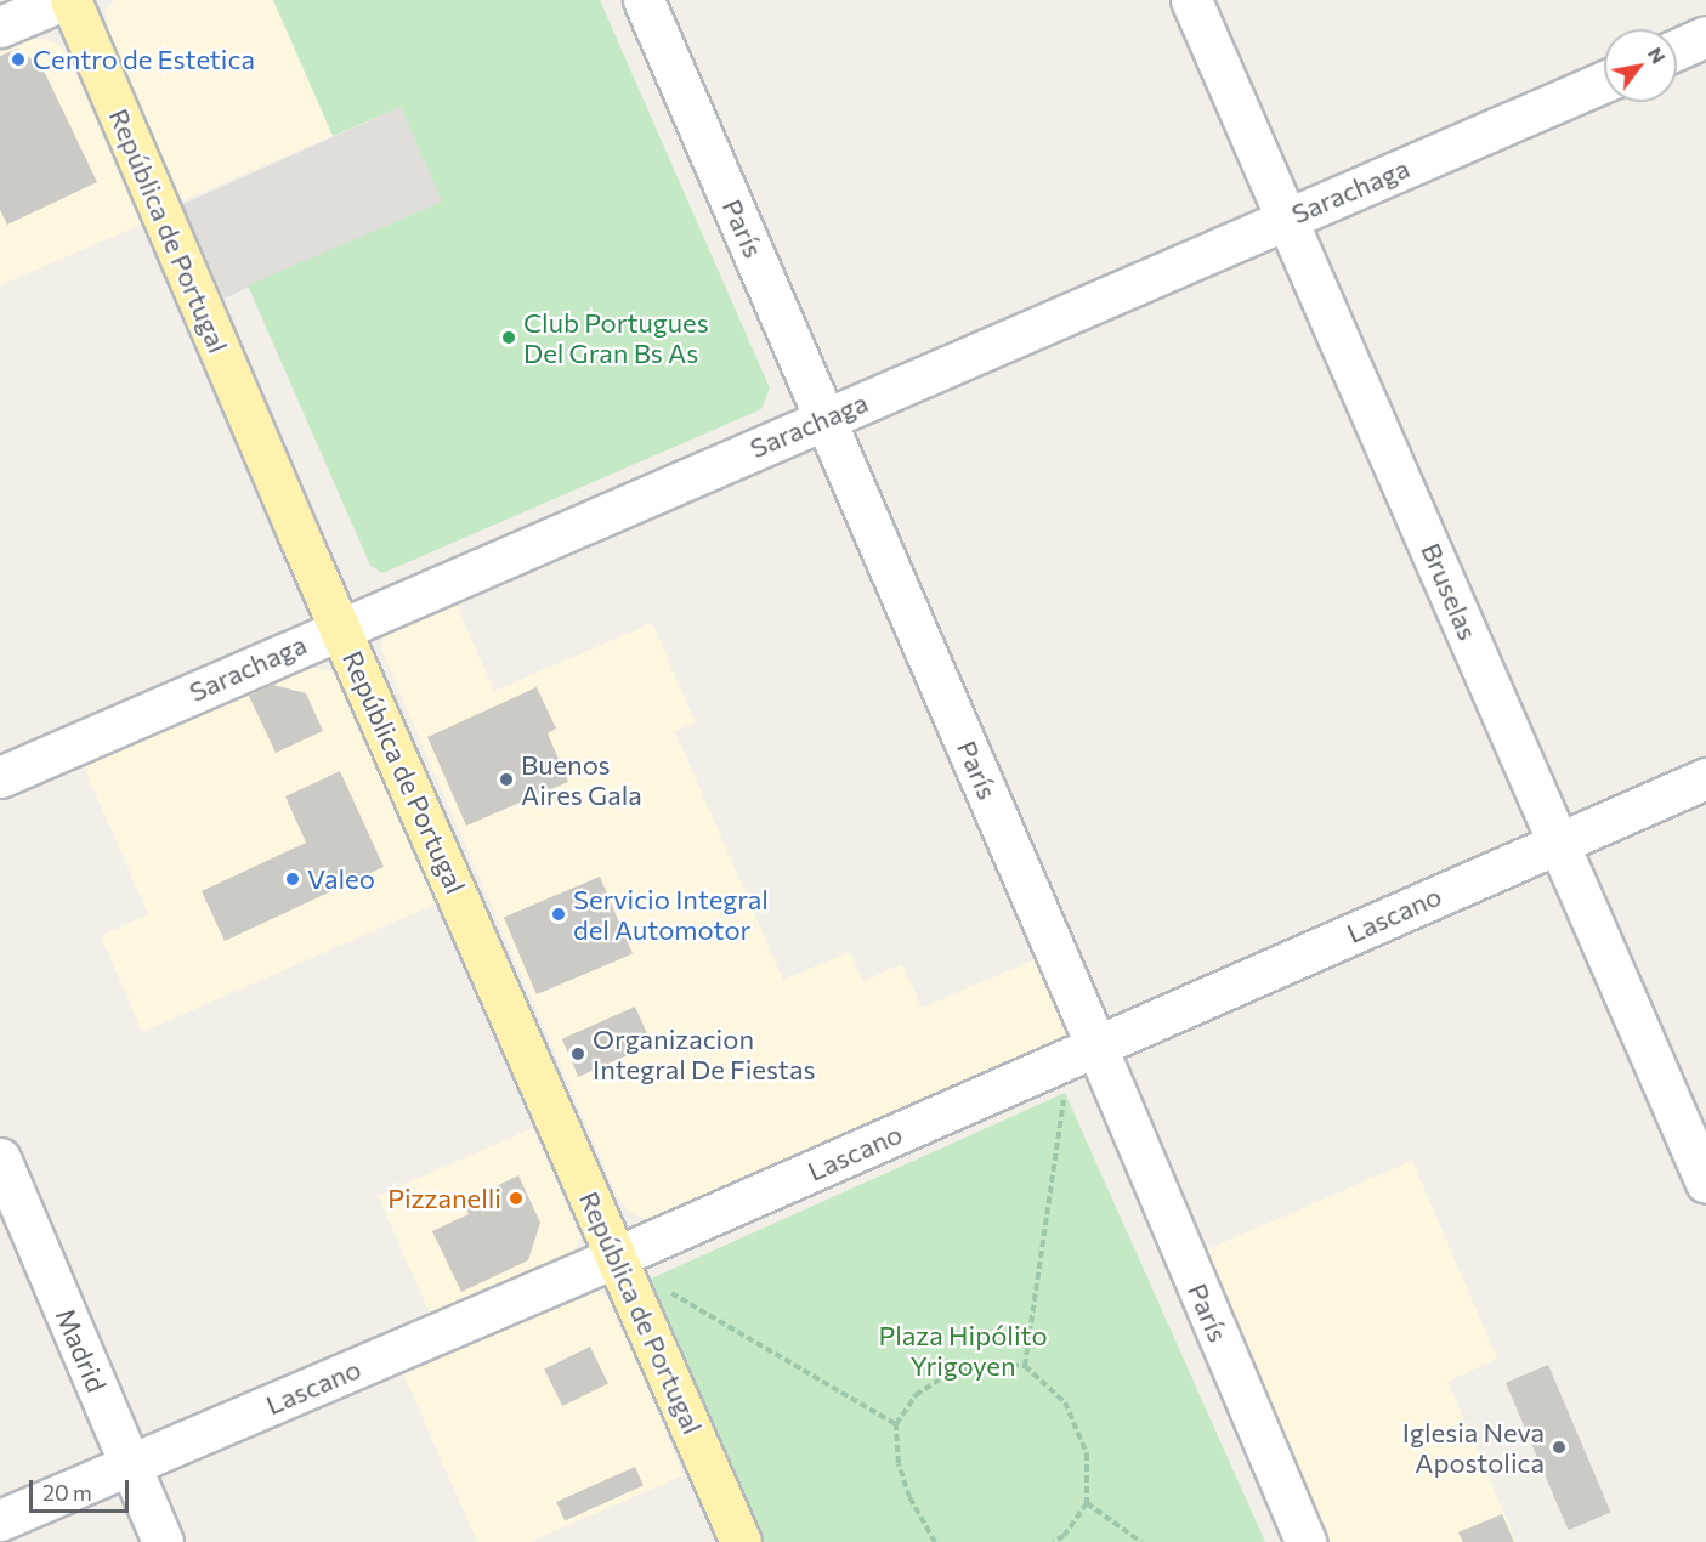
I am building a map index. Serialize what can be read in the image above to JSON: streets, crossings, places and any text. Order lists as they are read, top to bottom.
{
  "streets": {
    "main road": ["República de Portugal"],
    "street": [
      "Sarachaga",
      "París",
      "Bruselas",
      "Lascano",
      "Madrid"
    ]
  },
  "crossings": [
    ["Sarachaga", "París"],
    ["Sarachaga", "República de Portugal"],
    ["Sarachaga", "Bruselas"],
    ["París", "Lascano"],
    ["República de Portugal", "Lascano"],
    ["Bruselas", "Lascano"],
    ["Lascano", "Madrid"]
  ],
  "parks": ["Plaza Hipólito Yrigoyen"],
  "places": [
    "Centro de Estetica",
    "Club Portugues Del Gran Bs As",
    "Buenos Aires Gala",
    "Valeo",
    "Servicio Integral del Automotor",
    "Organizacion Integral De Fiestas",
    "Pizzanelli",
    "Iglesia Neva Apostolica"
  ],
  "scale_bar": "20 m",
  "north": "top right"
}
